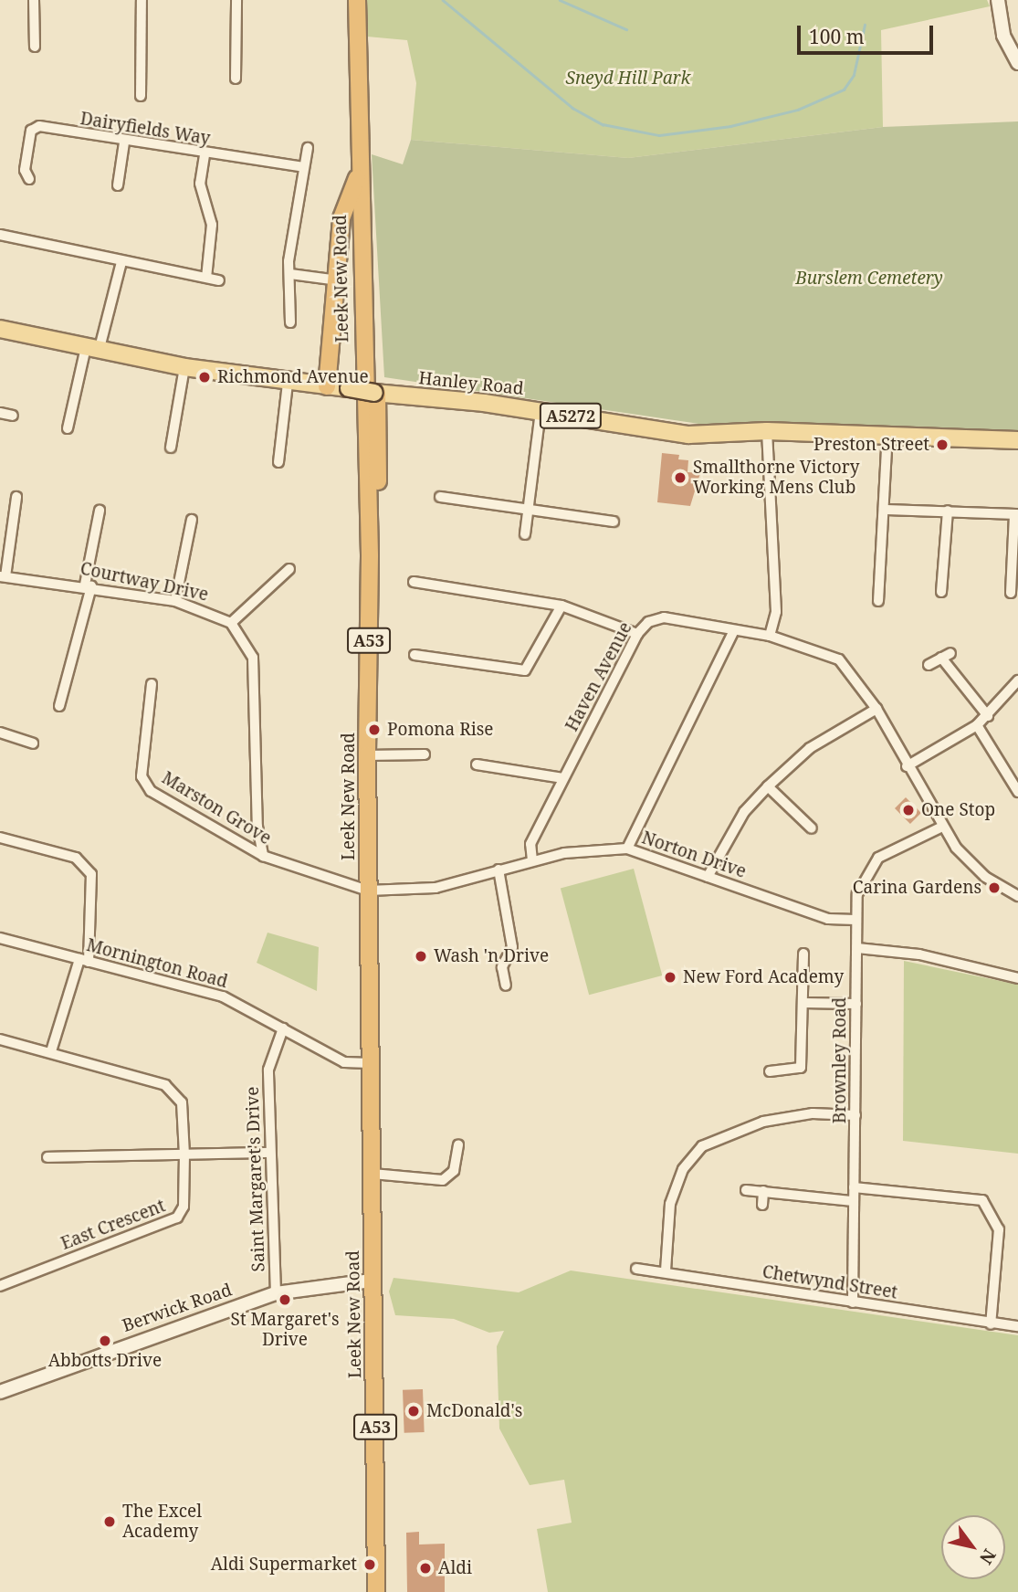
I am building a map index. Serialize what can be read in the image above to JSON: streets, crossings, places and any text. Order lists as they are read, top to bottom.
{
  "streets": {
    "highway": ["Leek New Road", "A53"],
    "main road": ["Hanley Road", "A5272"],
    "street": [
      "Dairyfields Way",
      "Courtway Drive",
      "Haven Avenue",
      "Marston Grove",
      "Norton Drive",
      "Mornington Road",
      "Brownley Road",
      "Saint Margaret's Drive",
      "East Crescent",
      "Chetwynd Street",
      "Berwick Road"
    ]
  },
  "crossings": [
    ["Leek New Road", "Marston Grove"],
    ["Leek New Road", "Norton Drive"],
    ["Leek New Road", "Mornington Road"],
    ["Leek New Road", "Berwick Road"],
    ["Haven Avenue", "Norton Drive"],
    ["Haven Avenue", "Brownley Road"],
    ["Marston Grove", "Norton Drive"],
    ["Norton Drive", "Brownley Road"],
    ["Mornington Road", "Saint Margaret's Drive"],
    ["Brownley Road", "Chetwynd Street"],
    ["Saint Margaret's Drive", "Berwick Road"]
  ],
  "parks": ["Sneyd Hill Park", "Burslem Cemetery"],
  "places": [
    "Richmond Avenue",
    "Preston Street",
    "Smallthorne Victory Working Mens Club",
    "Pomona Rise",
    "One Stop",
    "Carina Gardens",
    "Wash 'n Drive",
    "New Ford Academy",
    "St Margaret's Drive",
    "Abbotts Drive",
    "McDonald's",
    "The Excel Academy",
    "Aldi Supermarket",
    "Aldi"
  ],
  "scale_bar": "100 m",
  "north": "bottom right"
}
